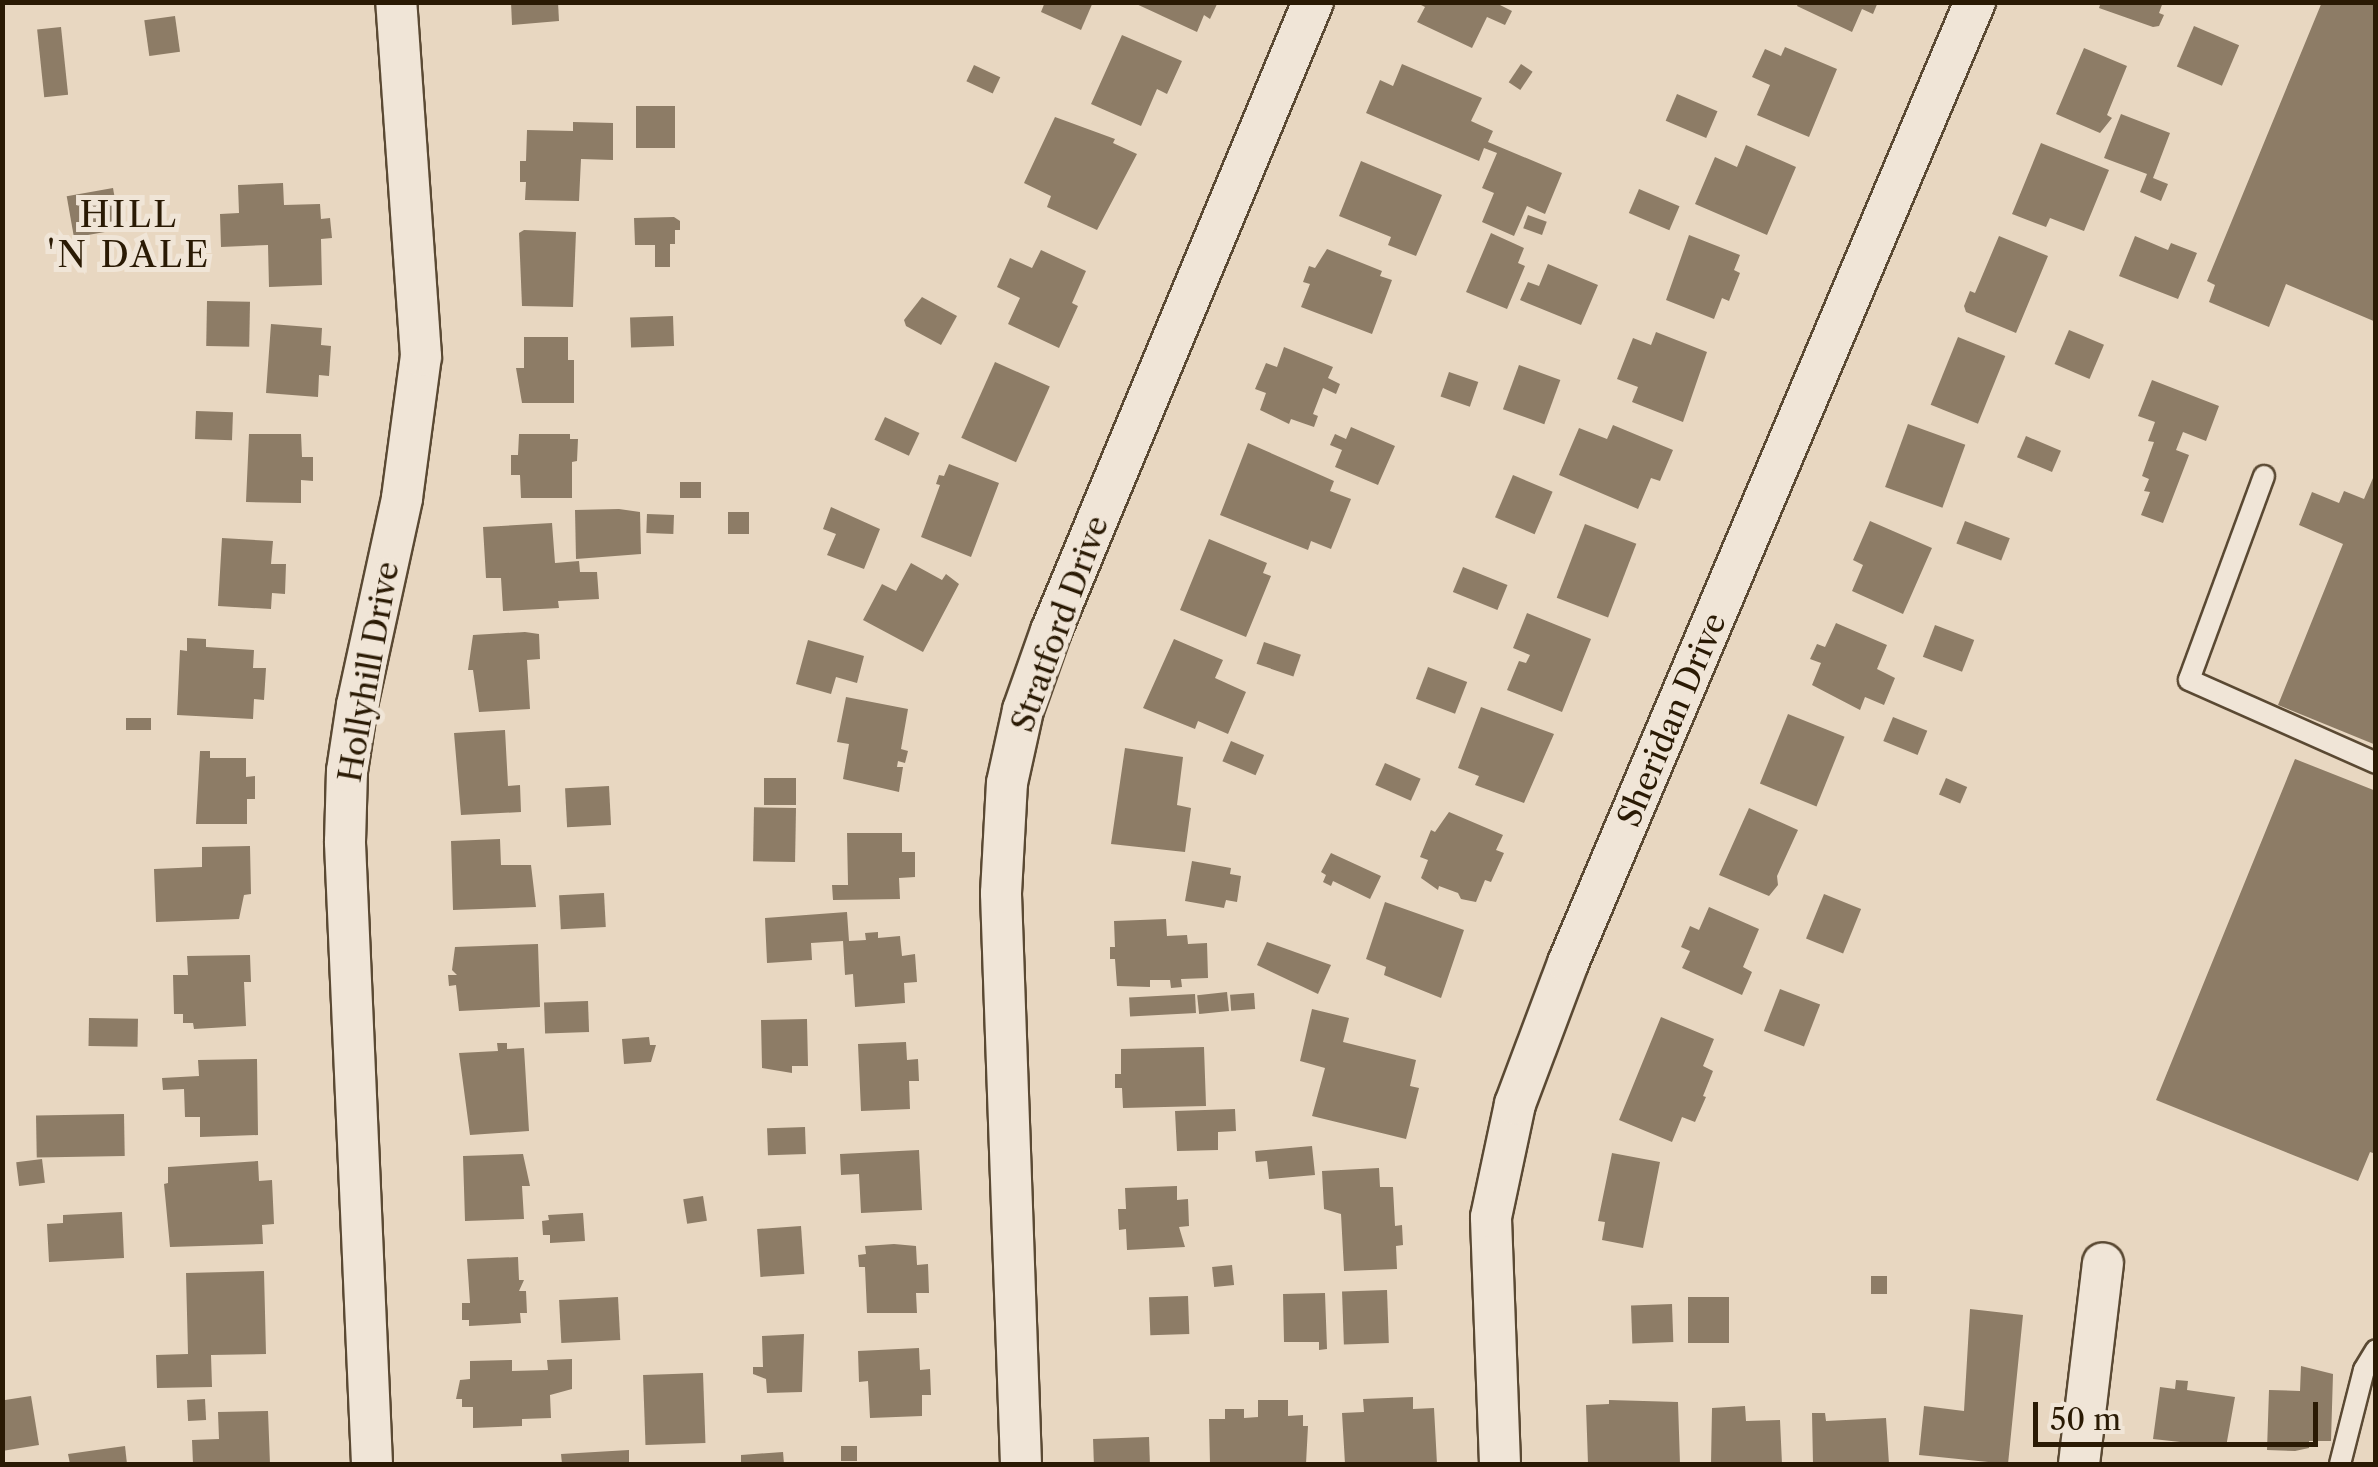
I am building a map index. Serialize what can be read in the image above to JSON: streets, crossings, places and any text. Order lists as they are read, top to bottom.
{
  "streets": {
    "street": ["Stratford Drive", "Hollyhill Drive", "Sheridan Drive"]
  },
  "districts": ["HILL 'N DALE"],
  "scale_bar": "50 m"
}
